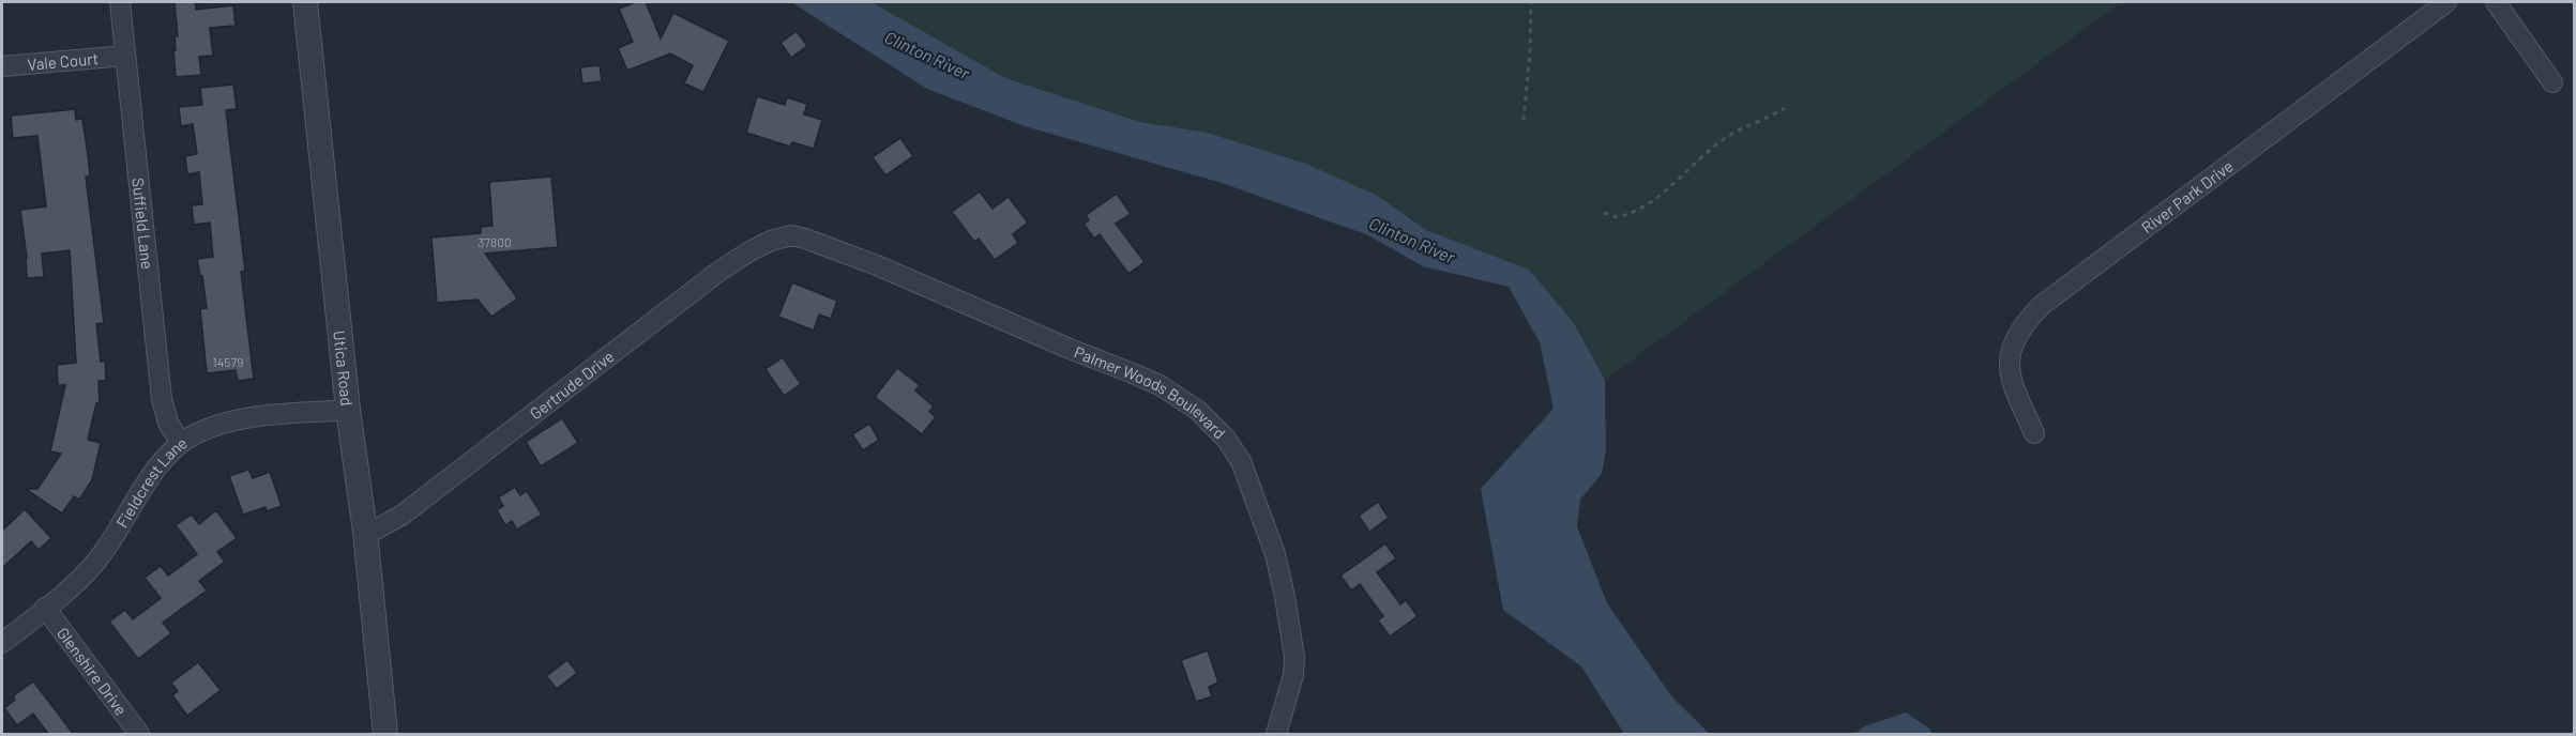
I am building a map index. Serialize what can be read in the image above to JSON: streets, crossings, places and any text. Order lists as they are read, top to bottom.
{
  "streets": {
    "street": [
      "Vale Court",
      "River Park Drive",
      "Suffield Lane",
      "Utica Road",
      "Gertrude Drive",
      "Palmer Woods Boulevard",
      "Fieldcrest Lane",
      "Glenshire Drive"
    ]
  },
  "crossings": [
    ["Vale Court", "Suffield Lane"],
    ["Suffield Lane", "Fieldcrest Lane"],
    ["Utica Road", "Gertrude Drive"],
    ["Utica Road", "Fieldcrest Lane"],
    ["Gertrude Drive", "Palmer Woods Boulevard"],
    ["Fieldcrest Lane", "Glenshire Drive"]
  ],
  "water": ["Clinton River"],
  "house_numbers": ["37800", "14579"]
}
